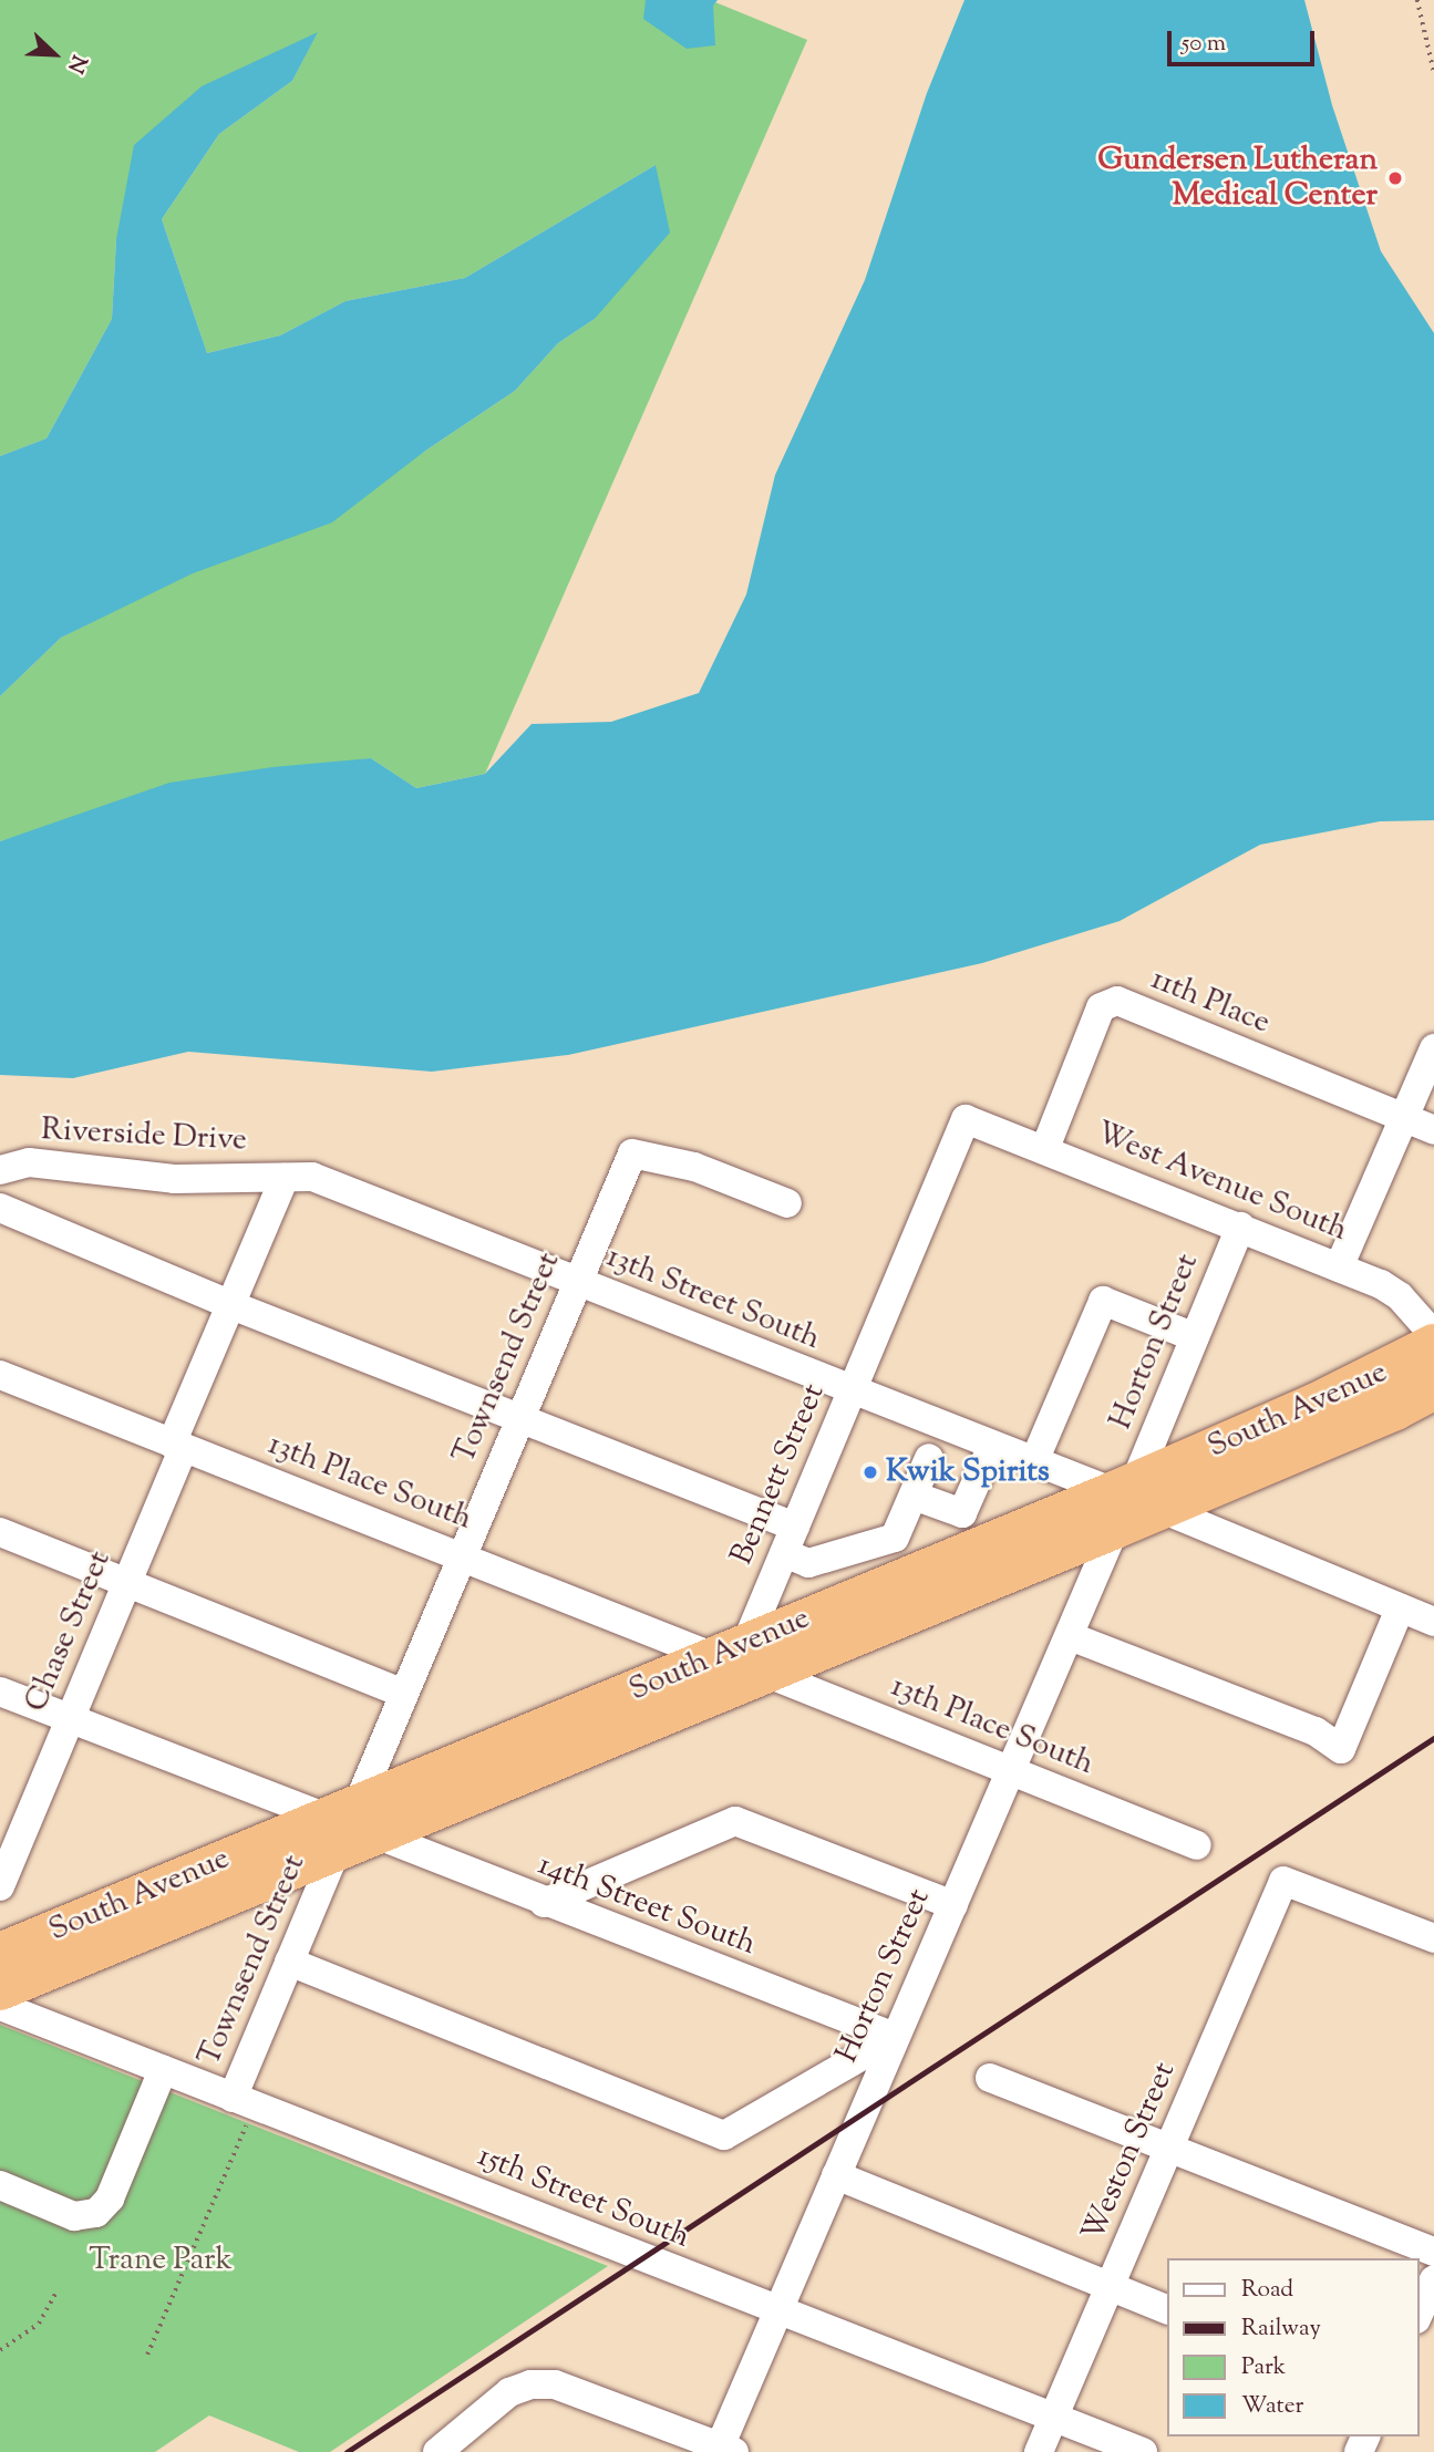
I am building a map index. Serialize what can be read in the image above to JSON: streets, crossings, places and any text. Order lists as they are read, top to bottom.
{
  "streets": {
    "highway": ["South Avenue"],
    "street": [
      "11th Place",
      "Riverside Drive",
      "West Avenue South",
      "13th Street South",
      "Horton Street",
      "Townsend Street",
      "Bennett Street",
      "13th Place South",
      "Chase Street",
      "14th Street South",
      "Weston Street",
      "15th Street South"
    ]
  },
  "crossings": [
    ["11th Place", "West Avenue South"],
    ["Riverside Drive", "13th Street South"],
    ["Riverside Drive", "Chase Street"],
    ["West Avenue South", "Horton Street"],
    ["West Avenue South", "Bennett Street"],
    ["13th Street South", "Horton Street"],
    ["13th Street South", "Townsend Street"],
    ["13th Street South", "South Avenue"],
    ["13th Street South", "Bennett Street"],
    ["13th Street South", "Chase Street"],
    ["Horton Street", "South Avenue"],
    ["Horton Street", "13th Place South"],
    ["Horton Street", "14th Street South"],
    ["Horton Street", "15th Street South"],
    ["Townsend Street", "South Avenue"],
    ["Townsend Street", "13th Place South"],
    ["Townsend Street", "14th Street South"],
    ["Townsend Street", "15th Street South"],
    ["South Avenue", "Bennett Street"],
    ["South Avenue", "13th Place South"],
    ["South Avenue", "14th Street South"],
    ["Bennett Street", "13th Place South"],
    ["13th Place South", "Chase Street"],
    ["Chase Street", "14th Street South"],
    ["Weston Street", "15th Street South"]
  ],
  "parks": ["Trane Park"],
  "places": ["Gundersen Lutheran Medical Center", "Kwik Spirits"],
  "legend": [
    "Road",
    "Railway",
    "Park",
    "Water"
  ],
  "scale_bar": "50 m",
  "north": "bottom right"
}
